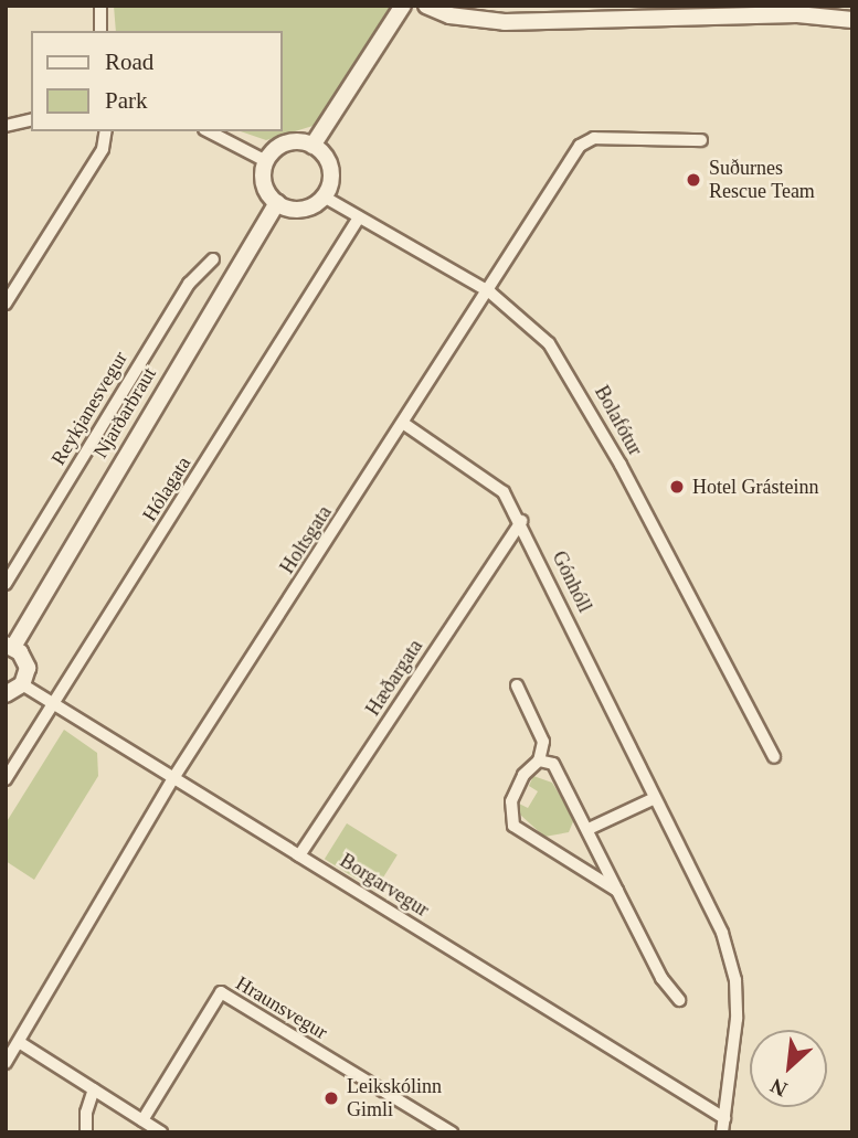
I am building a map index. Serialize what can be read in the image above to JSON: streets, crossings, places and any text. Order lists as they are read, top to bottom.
{
  "streets": {
    "main road": ["Njarðarbraut"],
    "street": [
      "Reykjanesvegur",
      "Bolafótur",
      "Hólagata",
      "Holtsgata",
      "Gónhóll",
      "Hæðargata",
      "Borgarvegur",
      "Hraunsvegur"
    ]
  },
  "crossings": [
    ["Njarðarbraut", "Bolafótur"],
    ["Bolafótur", "Hólagata"],
    ["Bolafótur", "Holtsgata"],
    ["Hólagata", "Borgarvegur"],
    ["Holtsgata", "Gónhóll"],
    ["Holtsgata", "Borgarvegur"],
    ["Gónhóll", "Hæðargata"],
    ["Gónhóll", "Borgarvegur"],
    ["Hæðargata", "Borgarvegur"]
  ],
  "places": ["Suðurnes Rescue Team", "Hotel Grásteinn", "Leikskólinn Gimli"],
  "legend": ["Road", "Park"],
  "north": "bottom left"
}
